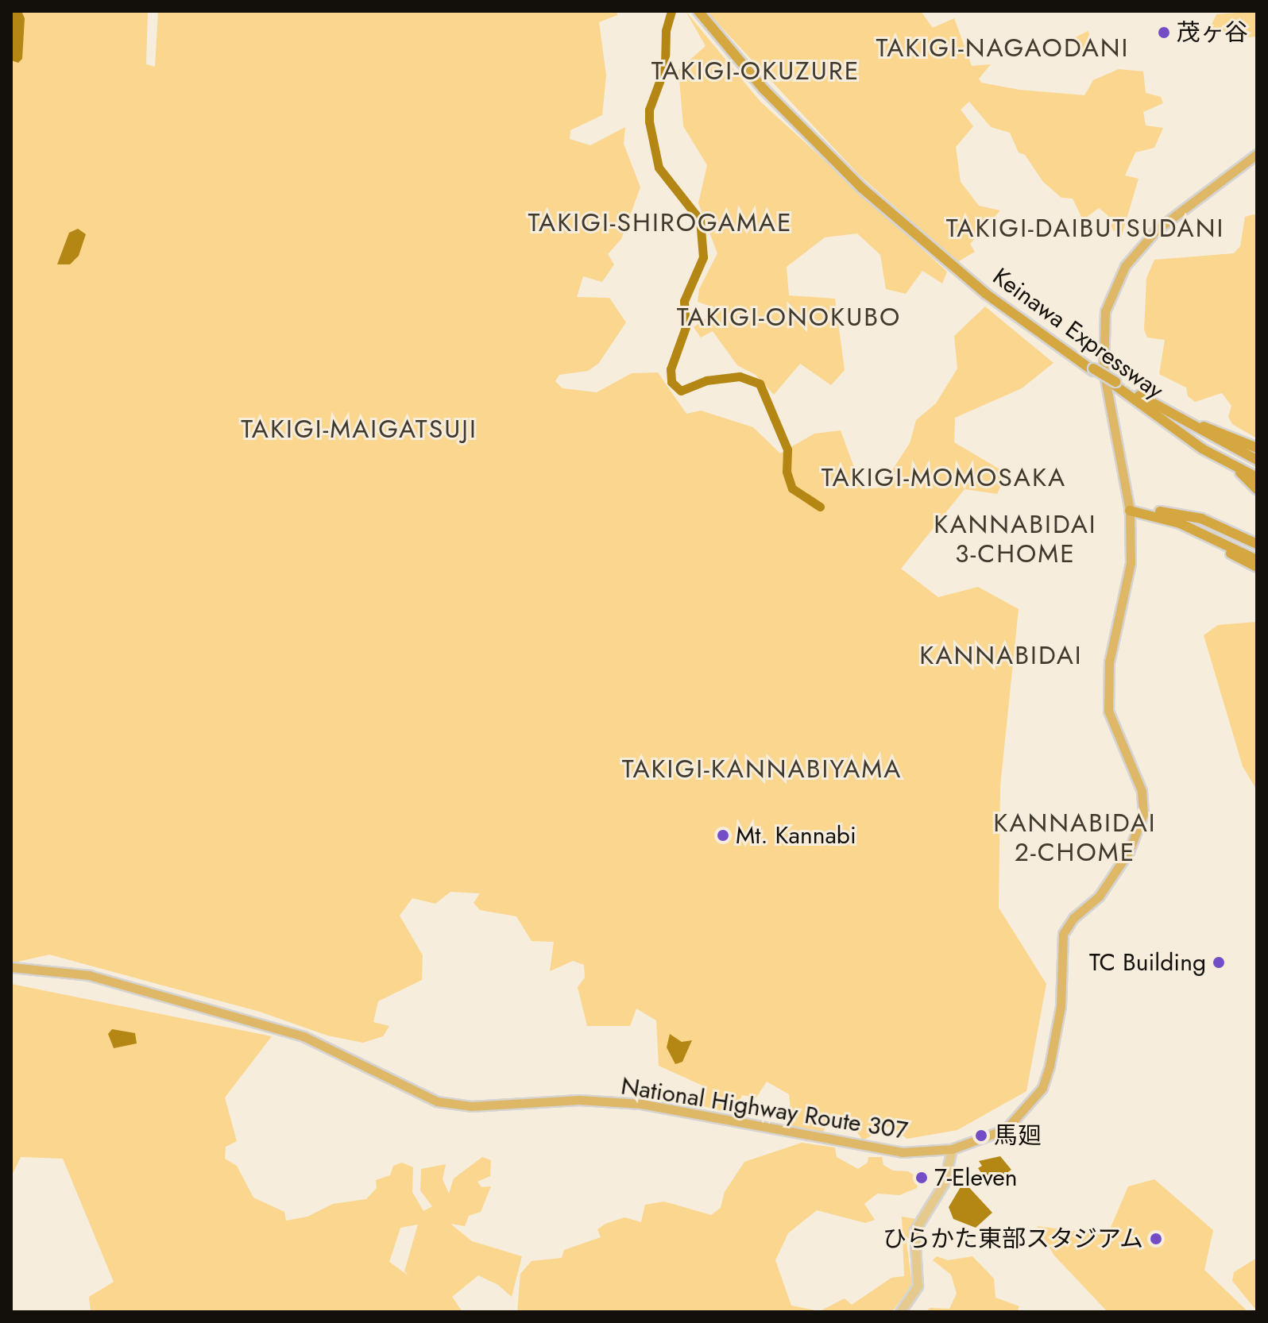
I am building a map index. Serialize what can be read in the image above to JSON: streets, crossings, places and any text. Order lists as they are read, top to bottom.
{
  "streets": {
    "highway": ["Keinawa Expressway", "National Highway Route 307"]
  },
  "districts": [
    "TAKIGI-NAGAODANI",
    "TAKIGI-OKUZURE",
    "TAKIGI-SHIROGAMAE",
    "TAKIGI-DAIBUTSUDANI",
    "TAKIGI-ONOKUBO",
    "TAKIGI-MAIGATSUJI",
    "TAKIGI-MOMOSAKA",
    "KANNABIDAI 3-CHOME",
    "KANNABIDAI",
    "TAKIGI-KANNABIYAMA",
    "KANNABIDAI 2-CHOME"
  ],
  "places": [
    "茂ヶ谷",
    "Mt. Kannabi",
    "TC Building",
    "馬廻",
    "7-Eleven",
    "ひらかた東部スタジアム"
  ]
}
